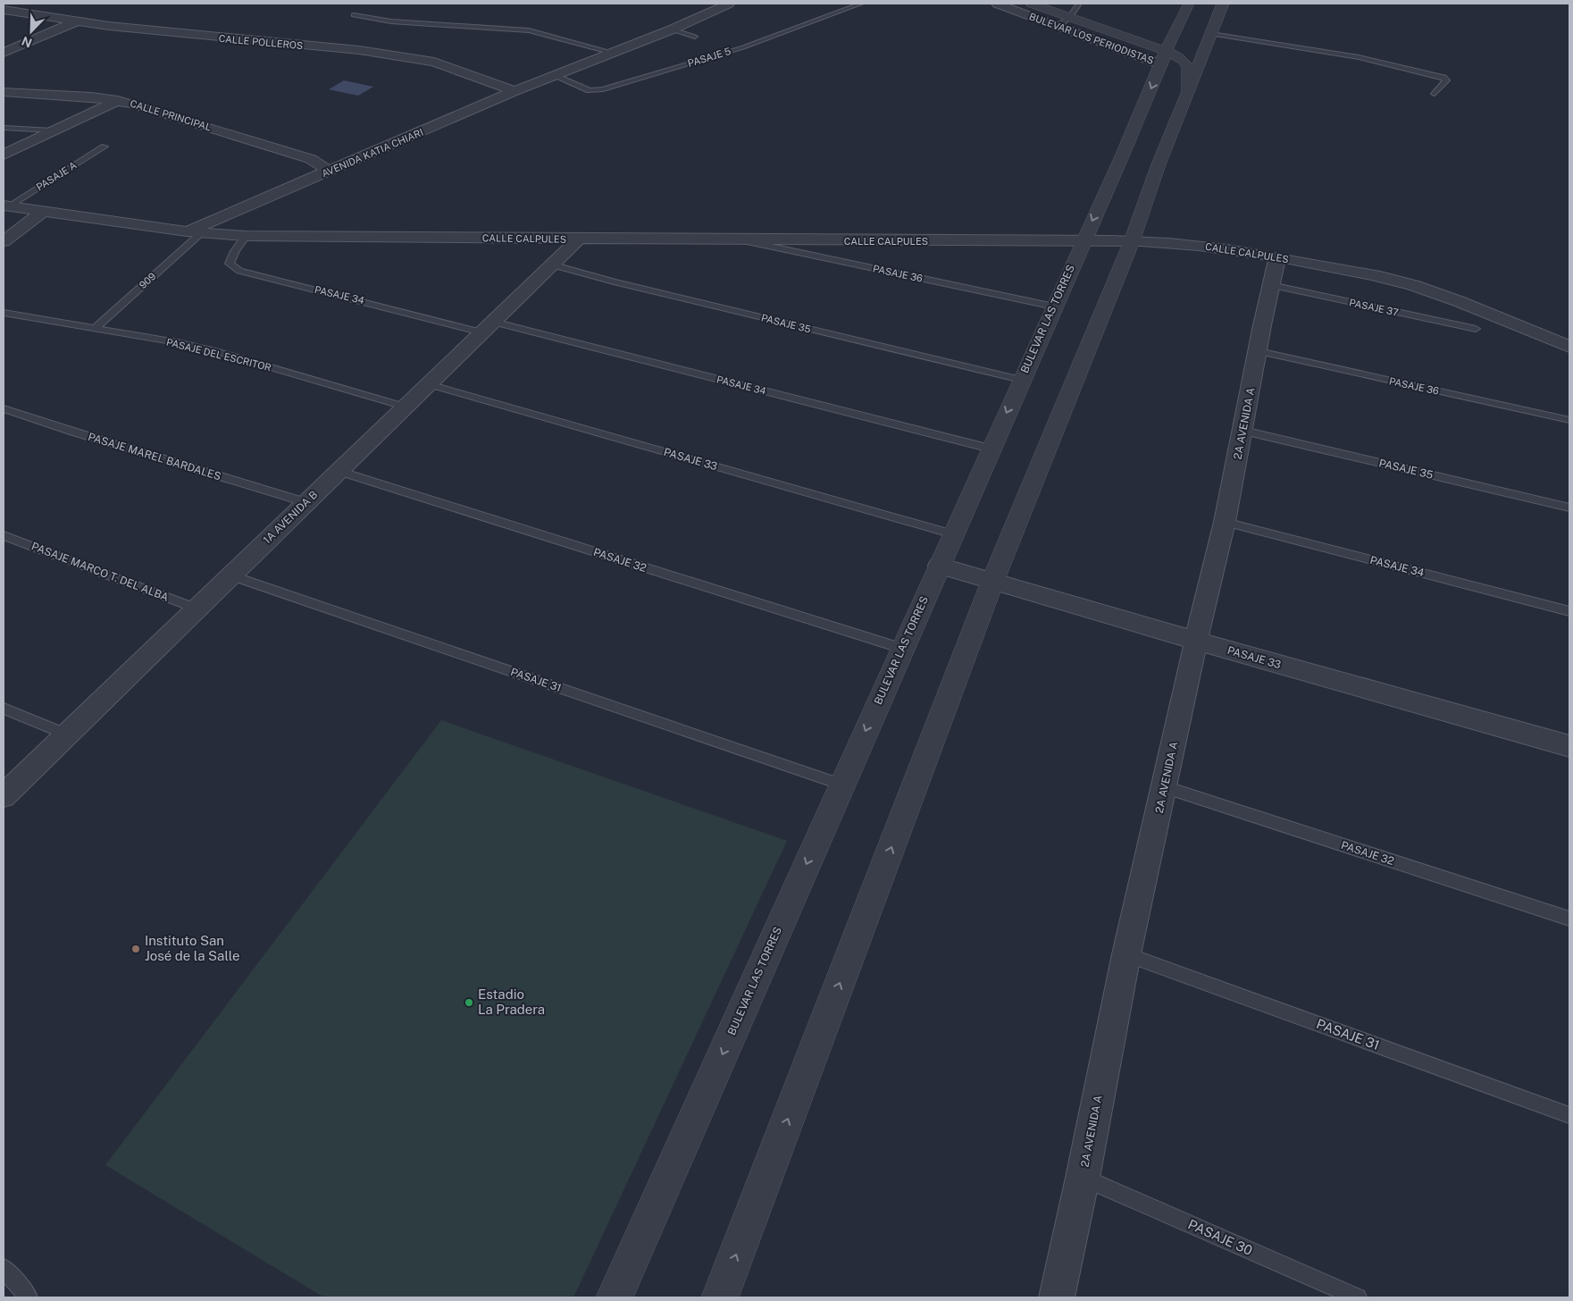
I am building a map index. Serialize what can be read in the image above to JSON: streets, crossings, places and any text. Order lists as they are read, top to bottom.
{
  "streets": {
    "street": [
      "BULEVAR LOS PERIODISTAS",
      "CALLE POLLEROS",
      "CALLE PRINCIPAL",
      "AVENIDA KATIA CHIARI",
      "CALLE CALPULES",
      "BULEVAR LAS TORRES",
      "2A AVENIDA A",
      "PASAJE 33",
      "1A AVENIDA B"
    ],
    "lane": [
      "PASAJE 5",
      "PASAJE A",
      "PASAJE 36",
      "909",
      "PASAJE 34",
      "PASAJE 37",
      "PASAJE 35",
      "PASAJE DEL ESCRITOR",
      "PASAJE MAREL BARDALES",
      "PASAJE 32",
      "PASAJE MARCO T. DEL ALBA",
      "PASAJE 31",
      "PASAJE 30"
    ]
  },
  "crossings": [
    ["BULEVAR LOS PERIODISTAS", "BULEVAR LAS TORRES"],
    ["CALLE POLLEROS", "AVENIDA KATIA CHIARI"],
    ["PASAJE 5", "AVENIDA KATIA CHIARI"],
    ["CALLE PRINCIPAL", "AVENIDA KATIA CHIARI"],
    ["AVENIDA KATIA CHIARI", "CALLE CALPULES"],
    ["AVENIDA KATIA CHIARI", "909"],
    ["CALLE CALPULES", "PASAJE 36"],
    ["CALLE CALPULES", "909"],
    ["CALLE CALPULES", "PASAJE 34"],
    ["CALLE CALPULES", "BULEVAR LAS TORRES"],
    ["CALLE CALPULES", "2A AVENIDA A"],
    ["CALLE CALPULES", "1A AVENIDA B"],
    ["PASAJE 36", "BULEVAR LAS TORRES"],
    ["PASAJE 36", "2A AVENIDA A"],
    ["909", "PASAJE DEL ESCRITOR"],
    ["PASAJE 34", "BULEVAR LAS TORRES"],
    ["PASAJE 34", "2A AVENIDA A"],
    ["PASAJE 34", "1A AVENIDA B"],
    ["PASAJE 37", "2A AVENIDA A"],
    ["BULEVAR LAS TORRES", "PASAJE 35"],
    ["BULEVAR LAS TORRES", "PASAJE 33"],
    ["BULEVAR LAS TORRES", "PASAJE 32"],
    ["BULEVAR LAS TORRES", "PASAJE 31"],
    ["PASAJE 35", "2A AVENIDA A"],
    ["PASAJE 35", "1A AVENIDA B"],
    ["PASAJE DEL ESCRITOR", "1A AVENIDA B"],
    ["2A AVENIDA A", "PASAJE 33"],
    ["2A AVENIDA A", "PASAJE 32"],
    ["2A AVENIDA A", "PASAJE 31"],
    ["2A AVENIDA A", "PASAJE 30"],
    ["PASAJE MAREL BARDALES", "1A AVENIDA B"],
    ["PASAJE 33", "1A AVENIDA B"],
    ["1A AVENIDA B", "PASAJE 32"],
    ["1A AVENIDA B", "PASAJE MARCO T. DEL ALBA"],
    ["1A AVENIDA B", "PASAJE 31"]
  ],
  "places": ["Instituto San José de la Salle", "Estadio La Pradera"],
  "north": "bottom left"
}
